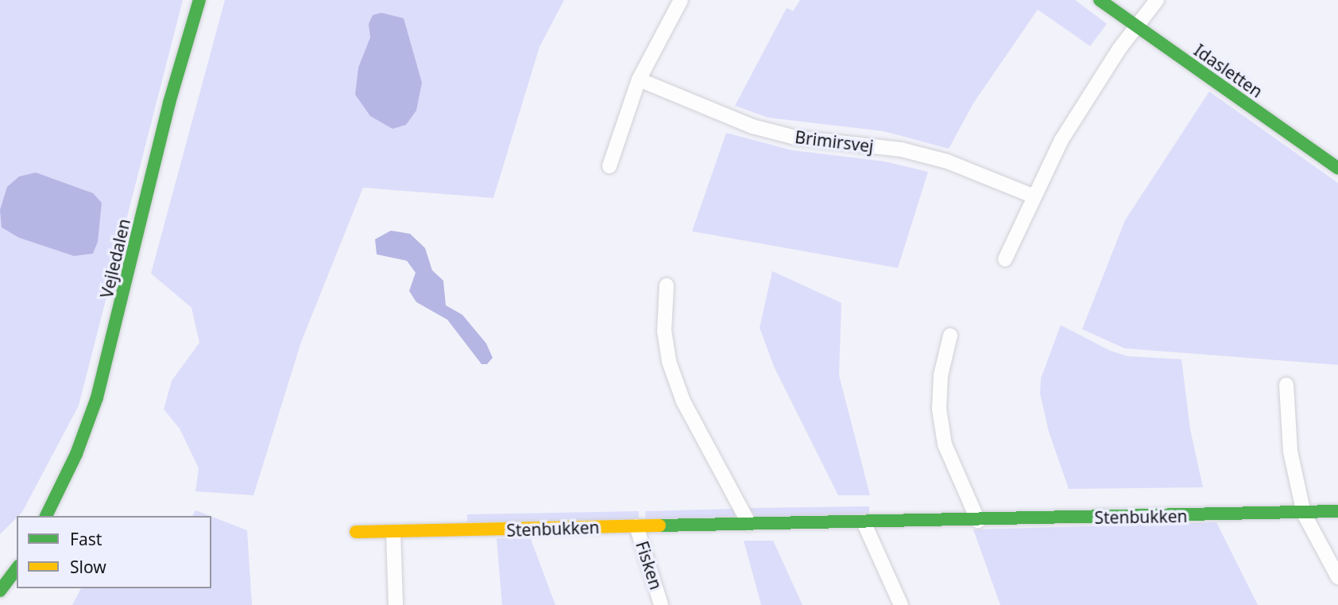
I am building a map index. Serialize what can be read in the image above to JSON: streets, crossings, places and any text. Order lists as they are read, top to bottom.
{
  "streets": {
    "street": [
      "Idasletten",
      "Brimirsvej",
      "Vejledalen",
      "Stenbukken",
      "Fisken"
    ]
  },
  "crossings": [
    ["Stenbukken", "Fisken"]
  ],
  "legend": ["Fast", "Slow"]
}
